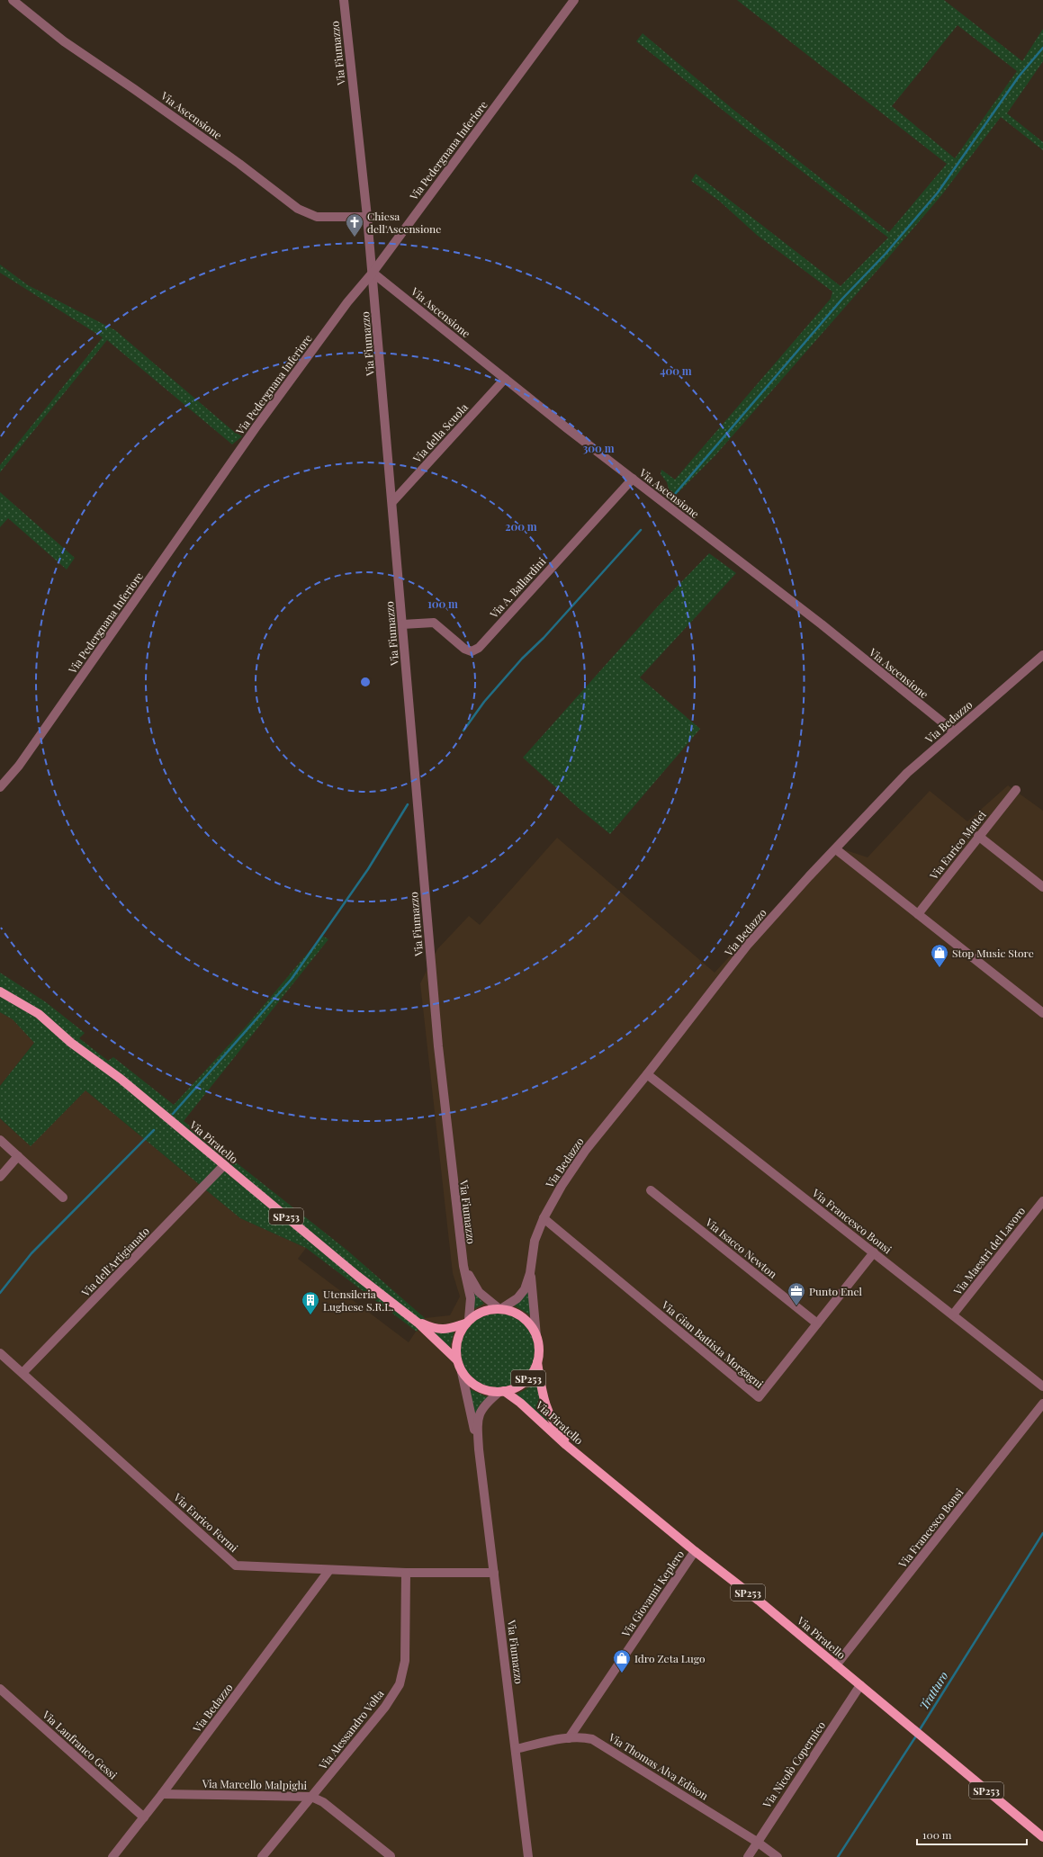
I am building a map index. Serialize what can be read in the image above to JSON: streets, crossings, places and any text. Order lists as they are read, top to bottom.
{
  "streets": {
    "main road": ["Via Piratello", "SP253"],
    "street": [
      "Via Fiumazzo",
      "Via Ascensione",
      "Via Pedergnana Inferiore",
      "Via della Scuola",
      "Via A. Ballardini",
      "Via Bedazzo",
      "Via Enrico Mattei",
      "Via Francesco Bonsi",
      "Via Isacco Newton",
      "Via Maestri del Lavoro",
      "Via dell'Artigianato",
      "Via Gian Battista Morgagni",
      "Via Enrico Fermi",
      "Via Giovanni Keplero",
      "Via Alessandro Volta",
      "Via Lanfranco Gessi",
      "Via Nicolò Copernico",
      "Via Thomas Alva Edison",
      "Via Marcello Malpighi"
    ]
  },
  "crossings": [
    ["Via Fiumazzo", "Via Ascensione"],
    ["Via Fiumazzo", "Via Pedergnana Inferiore"],
    ["Via Fiumazzo", "Via della Scuola"],
    ["Via Fiumazzo", "Via A. Ballardini"],
    ["Via Fiumazzo", "Via Bedazzo"],
    ["Via Fiumazzo", "Via Piratello"],
    ["Via Fiumazzo", "SP253"],
    ["Via Fiumazzo", "Via Enrico Fermi"],
    ["Via Fiumazzo", "Via Thomas Alva Edison"],
    ["Via Ascensione", "Via Pedergnana Inferiore"],
    ["Via Ascensione", "Via della Scuola"],
    ["Via Ascensione", "Via A. Ballardini"],
    ["Via Ascensione", "Via Bedazzo"],
    ["Via Bedazzo", "Via Piratello"],
    ["Via Bedazzo", "SP253"],
    ["Via Bedazzo", "Via Francesco Bonsi"],
    ["Via Bedazzo", "Via Gian Battista Morgagni"],
    ["Via Bedazzo", "Via Enrico Fermi"],
    ["Via Bedazzo", "Via Lanfranco Gessi"],
    ["Via Bedazzo", "Via Marcello Malpighi"],
    ["Via Piratello", "SP253"],
    ["Via Piratello", "Via Francesco Bonsi"],
    ["Via Piratello", "Via dell'Artigianato"],
    ["Via Piratello", "Via Giovanni Keplero"],
    ["Via Piratello", "Via Nicolò Copernico"],
    ["Via Francesco Bonsi", "Via Maestri del Lavoro"],
    ["Via Francesco Bonsi", "Via Gian Battista Morgagni"],
    ["Via Isacco Newton", "Via Gian Battista Morgagni"],
    ["Via dell'Artigianato", "Via Enrico Fermi"],
    ["Via Enrico Fermi", "Via Alessandro Volta"],
    ["Via Giovanni Keplero", "Via Thomas Alva Edison"],
    ["Via Alessandro Volta", "Via Marcello Malpighi"],
    ["Via Nicolò Copernico", "Via Thomas Alva Edison"]
  ],
  "water": ["Tratturo"],
  "places": {
    "church": ["Chiesa dell'Ascensione"],
    "shop": ["Stop Music Store", "Idro Zeta Lugo"],
    "office": ["Punto Enel"],
    "building": ["Utensileria Lughese S.R.L."]
  },
  "scale_bar": "100 m",
  "rings": [
    "400 m",
    "300 m",
    "200 m",
    "100 m"
  ]
}
